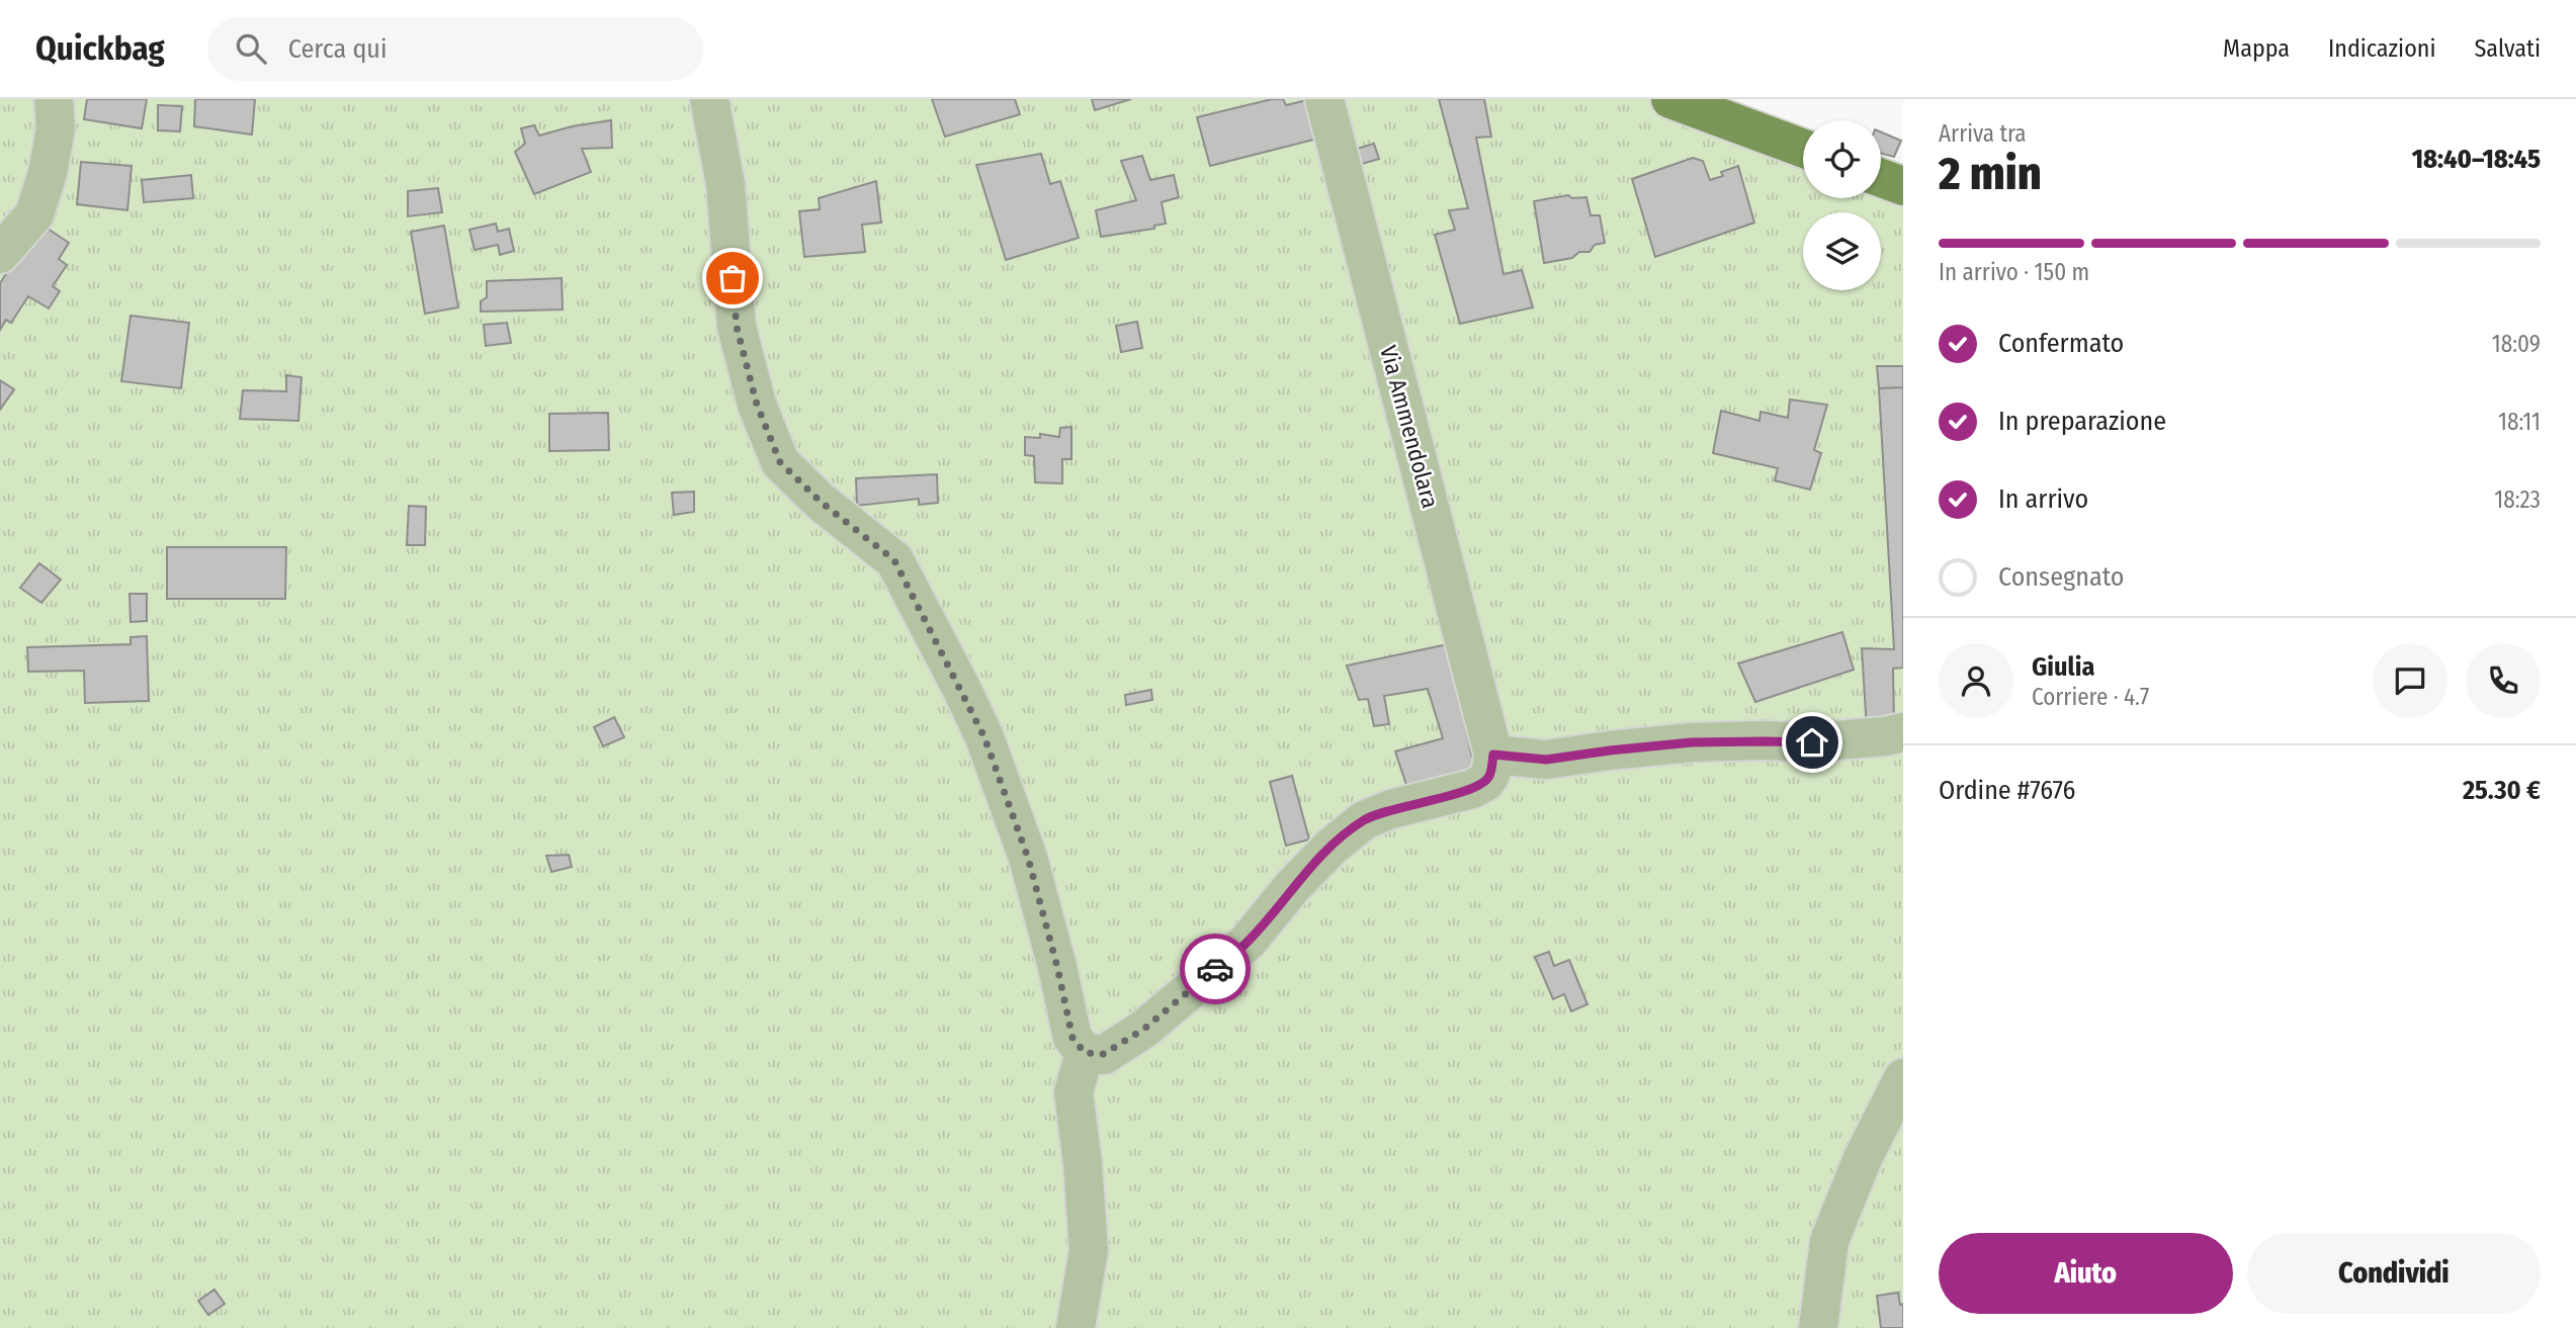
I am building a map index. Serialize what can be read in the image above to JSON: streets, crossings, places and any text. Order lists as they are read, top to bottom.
{
  "streets": {
    "street": ["Via Ammendolara"]
  },
  "page": {
    "header": "Quickbag",
    "search": "Cerca qui",
    "nav": ["Mappa", "Indicazioni", "Salvati"],
    "heading": ["2 min", "Arriva tra", "18:40–18:45"],
    "panel": [
      "Giulia",
      "Corriere · 4.7",
      "Ordine #7676",
      "25.30 €"
    ],
    "bar": "In arrivo · 150 m",
    "list": [
      ["Confermato", "18:09"],
      ["In preparazione", "18:11"],
      ["In arrivo", "18:23"],
      "Consegnato"
    ],
    "buttons": ["Aiuto", "Condividi"]
  }
}
